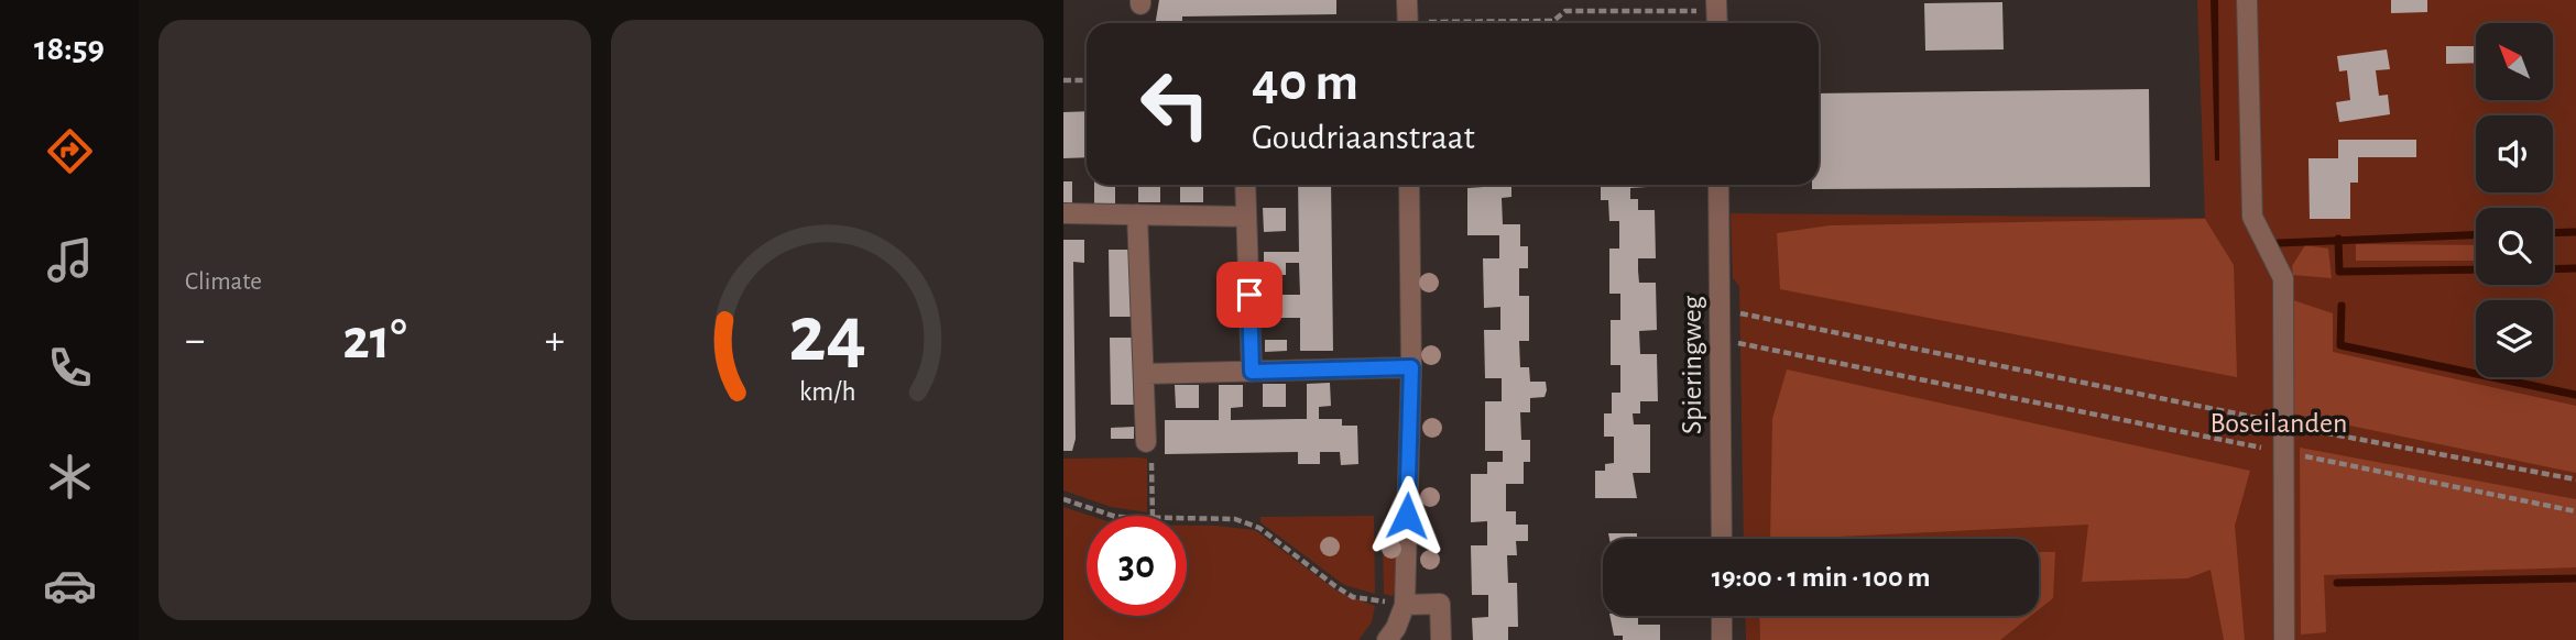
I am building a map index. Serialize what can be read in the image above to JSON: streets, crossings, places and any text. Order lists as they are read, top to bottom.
{
  "streets": {
    "street": ["Spieringweg"]
  },
  "parks": ["Boseilanden"],
  "north": "top left",
  "page": {
    "tabs": "18:59",
    "tile": "Climate",
    "turn": ["40 m", "Goudriaanstraat"],
    "heat": ["−", "21°", "+"],
    "limit": "30",
    "trip": "19:00 · 1 min · 100 m",
    "gauge": ["24", "km/h"]
  }
}
